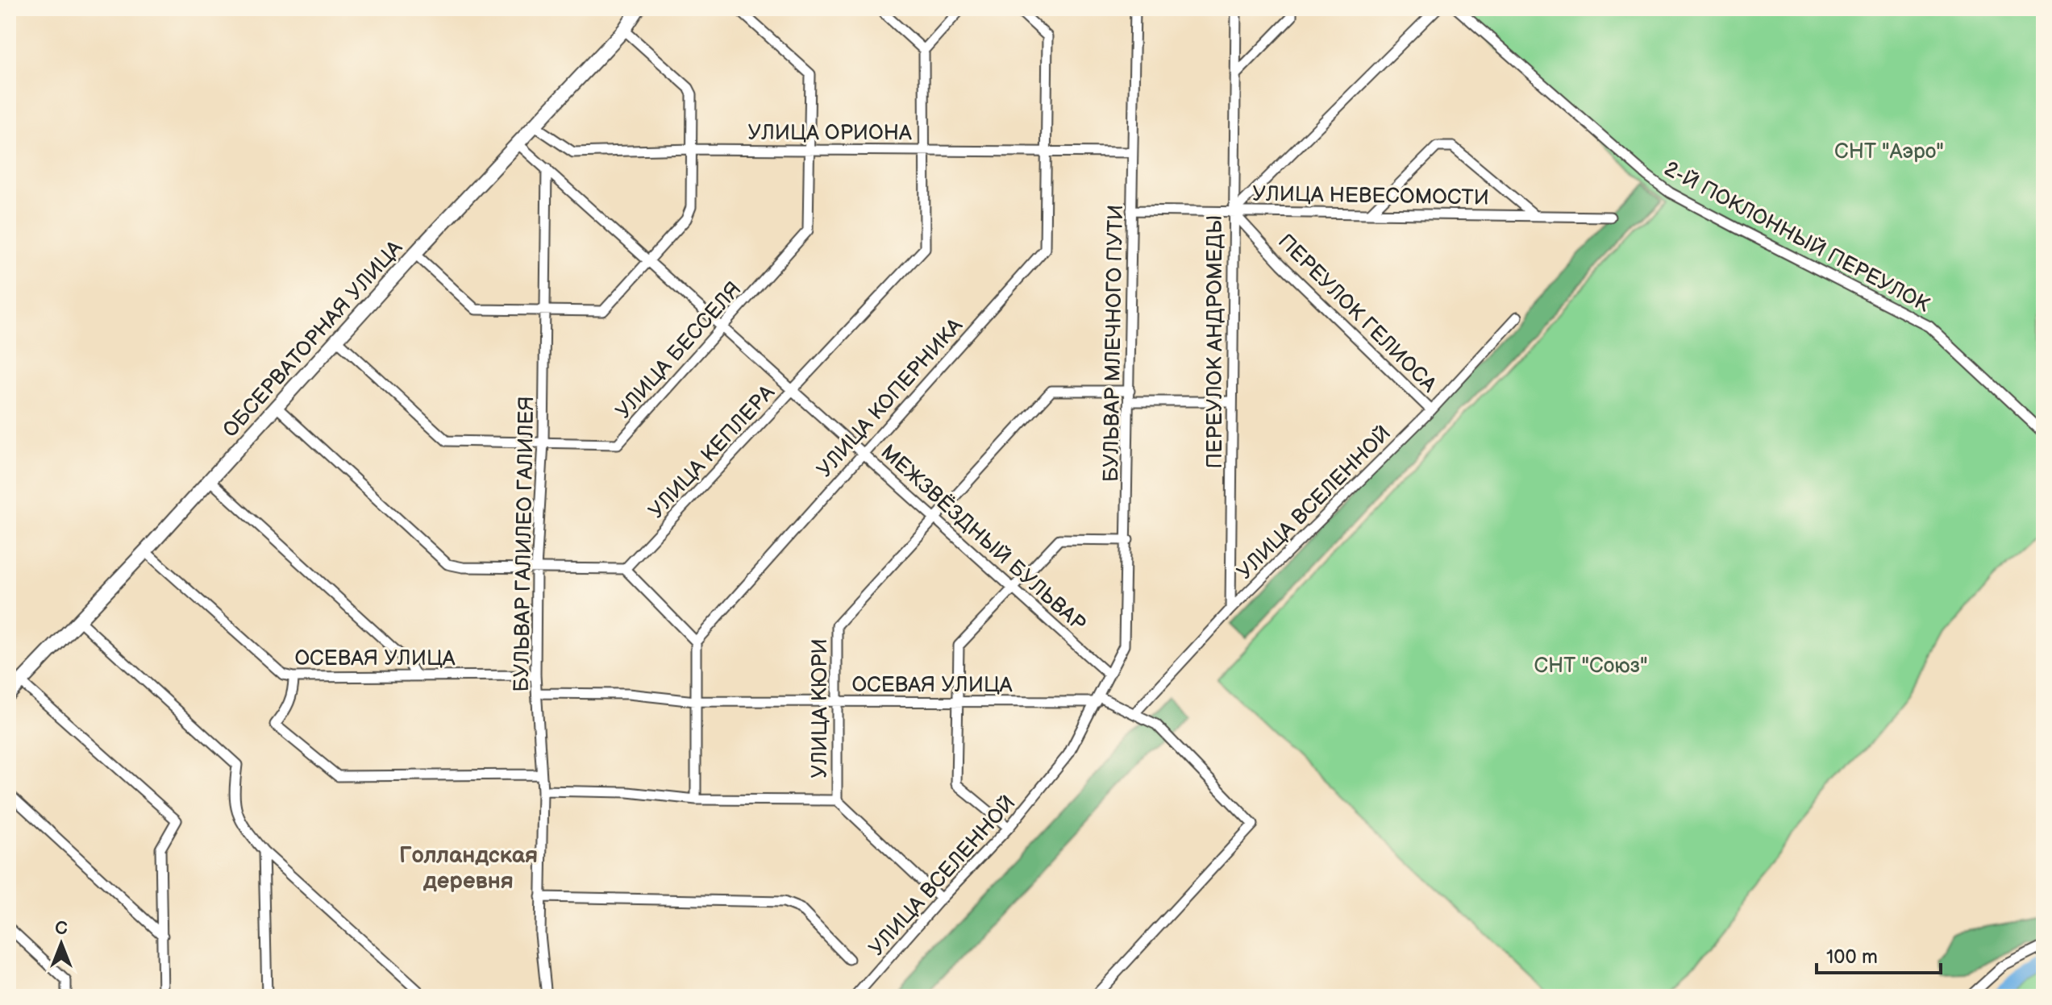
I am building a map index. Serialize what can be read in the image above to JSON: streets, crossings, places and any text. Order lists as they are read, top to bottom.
{
  "streets": {
    "main road": ["ОБСЕРВАТОРНАЯ УЛИЦА"],
    "street": [
      "УЛИЦА ОРИОНА",
      "УЛИЦА НЕВЕСОМОСТИ",
      "2-Й ПОКЛОННЫЙ ПЕРЕУЛОК",
      "ПЕРЕУЛОК ГЕЛИОСА",
      "ПЕРЕУЛОК АНДРОМЕДЫ",
      "БУЛЬВАР МЛЕЧНОГО ПУТИ",
      "УЛИЦА БЕССЕЛЯ",
      "УЛИЦА КОПЕРНИКА",
      "УЛИЦА КЕПЛЕРА",
      "УЛИЦА ВСЕЛЕННОЙ",
      "МЕЖЗВЁЗДНЫЙ БУЛЬВАР",
      "БУЛЬВАР ГАЛИЛЕО ГАЛИЛЕЯ",
      "ОСЕВАЯ УЛИЦА",
      "УЛИЦА КЮРИ"
    ]
  },
  "crossings": [
    ["УЛИЦА ОРИОНА", "ОБСЕРВАТОРНАЯ УЛИЦА"],
    ["УЛИЦА ОРИОНА", "БУЛЬВАР МЛЕЧНОГО ПУТИ"],
    ["УЛИЦА ОРИОНА", "УЛИЦА БЕССЕЛЯ"],
    ["УЛИЦА ОРИОНА", "УЛИЦА КОПЕРНИКА"],
    ["УЛИЦА ОРИОНА", "УЛИЦА КЕПЛЕРА"],
    ["УЛИЦА НЕВЕСОМОСТИ", "ПЕРЕУЛОК ГЕЛИОСА"],
    ["УЛИЦА НЕВЕСОМОСТИ", "ПЕРЕУЛОК АНДРОМЕДЫ"],
    ["УЛИЦА НЕВЕСОМОСТИ", "БУЛЬВАР МЛЕЧНОГО ПУТИ"],
    ["ПЕРЕУЛОК ГЕЛИОСА", "ПЕРЕУЛОК АНДРОМЕДЫ"],
    ["ПЕРЕУЛОК ГЕЛИОСА", "УЛИЦА ВСЕЛЕННОЙ"],
    ["ОБСЕРВАТОРНАЯ УЛИЦА", "УЛИЦА БЕССЕЛЯ"],
    ["ОБСЕРВАТОРНАЯ УЛИЦА", "МЕЖЗВЁЗДНЫЙ БУЛЬВАР"],
    ["ОБСЕРВАТОРНАЯ УЛИЦА", "ОСЕВАЯ УЛИЦА"],
    ["ПЕРЕУЛОК АНДРОМЕДЫ", "УЛИЦА ВСЕЛЕННОЙ"],
    ["ПЕРЕУЛОК АНДРОМЕДЫ", "УЛИЦА КЮРИ"],
    ["БУЛЬВАР МЛЕЧНОГО ПУТИ", "УЛИЦА ВСЕЛЕННОЙ"],
    ["БУЛЬВАР МЛЕЧНОГО ПУТИ", "МЕЖЗВЁЗДНЫЙ БУЛЬВАР"],
    ["БУЛЬВАР МЛЕЧНОГО ПУТИ", "УЛИЦА КЮРИ"],
    ["УЛИЦА БЕССЕЛЯ", "МЕЖЗВЁЗДНЫЙ БУЛЬВАР"],
    ["УЛИЦА БЕССЕЛЯ", "БУЛЬВАР ГАЛИЛЕО ГАЛИЛЕЯ"],
    ["УЛИЦА КОПЕРНИКА", "МЕЖЗВЁЗДНЫЙ БУЛЬВАР"],
    ["УЛИЦА КЕПЛЕРА", "МЕЖЗВЁЗДНЫЙ БУЛЬВАР"],
    ["УЛИЦА ВСЕЛЕННОЙ", "МЕЖЗВЁЗДНЫЙ БУЛЬВАР"],
    ["УЛИЦА ВСЕЛЕННОЙ", "ОСЕВАЯ УЛИЦА"],
    ["МЕЖЗВЁЗДНЫЙ БУЛЬВАР", "БУЛЬВАР ГАЛИЛЕО ГАЛИЛЕЯ"],
    ["МЕЖЗВЁЗДНЫЙ БУЛЬВАР", "УЛИЦА КЮРИ"],
    ["БУЛЬВАР ГАЛИЛЕО ГАЛИЛЕЯ", "ОСЕВАЯ УЛИЦА"],
    ["ОСЕВАЯ УЛИЦА", "УЛИЦА КЮРИ"]
  ],
  "districts": ["Голландская деревня"],
  "parks": ["СНТ \"Аэро\"", "СНТ \"Союз\""],
  "scale_bar": "100 m",
  "north": "top"
}
